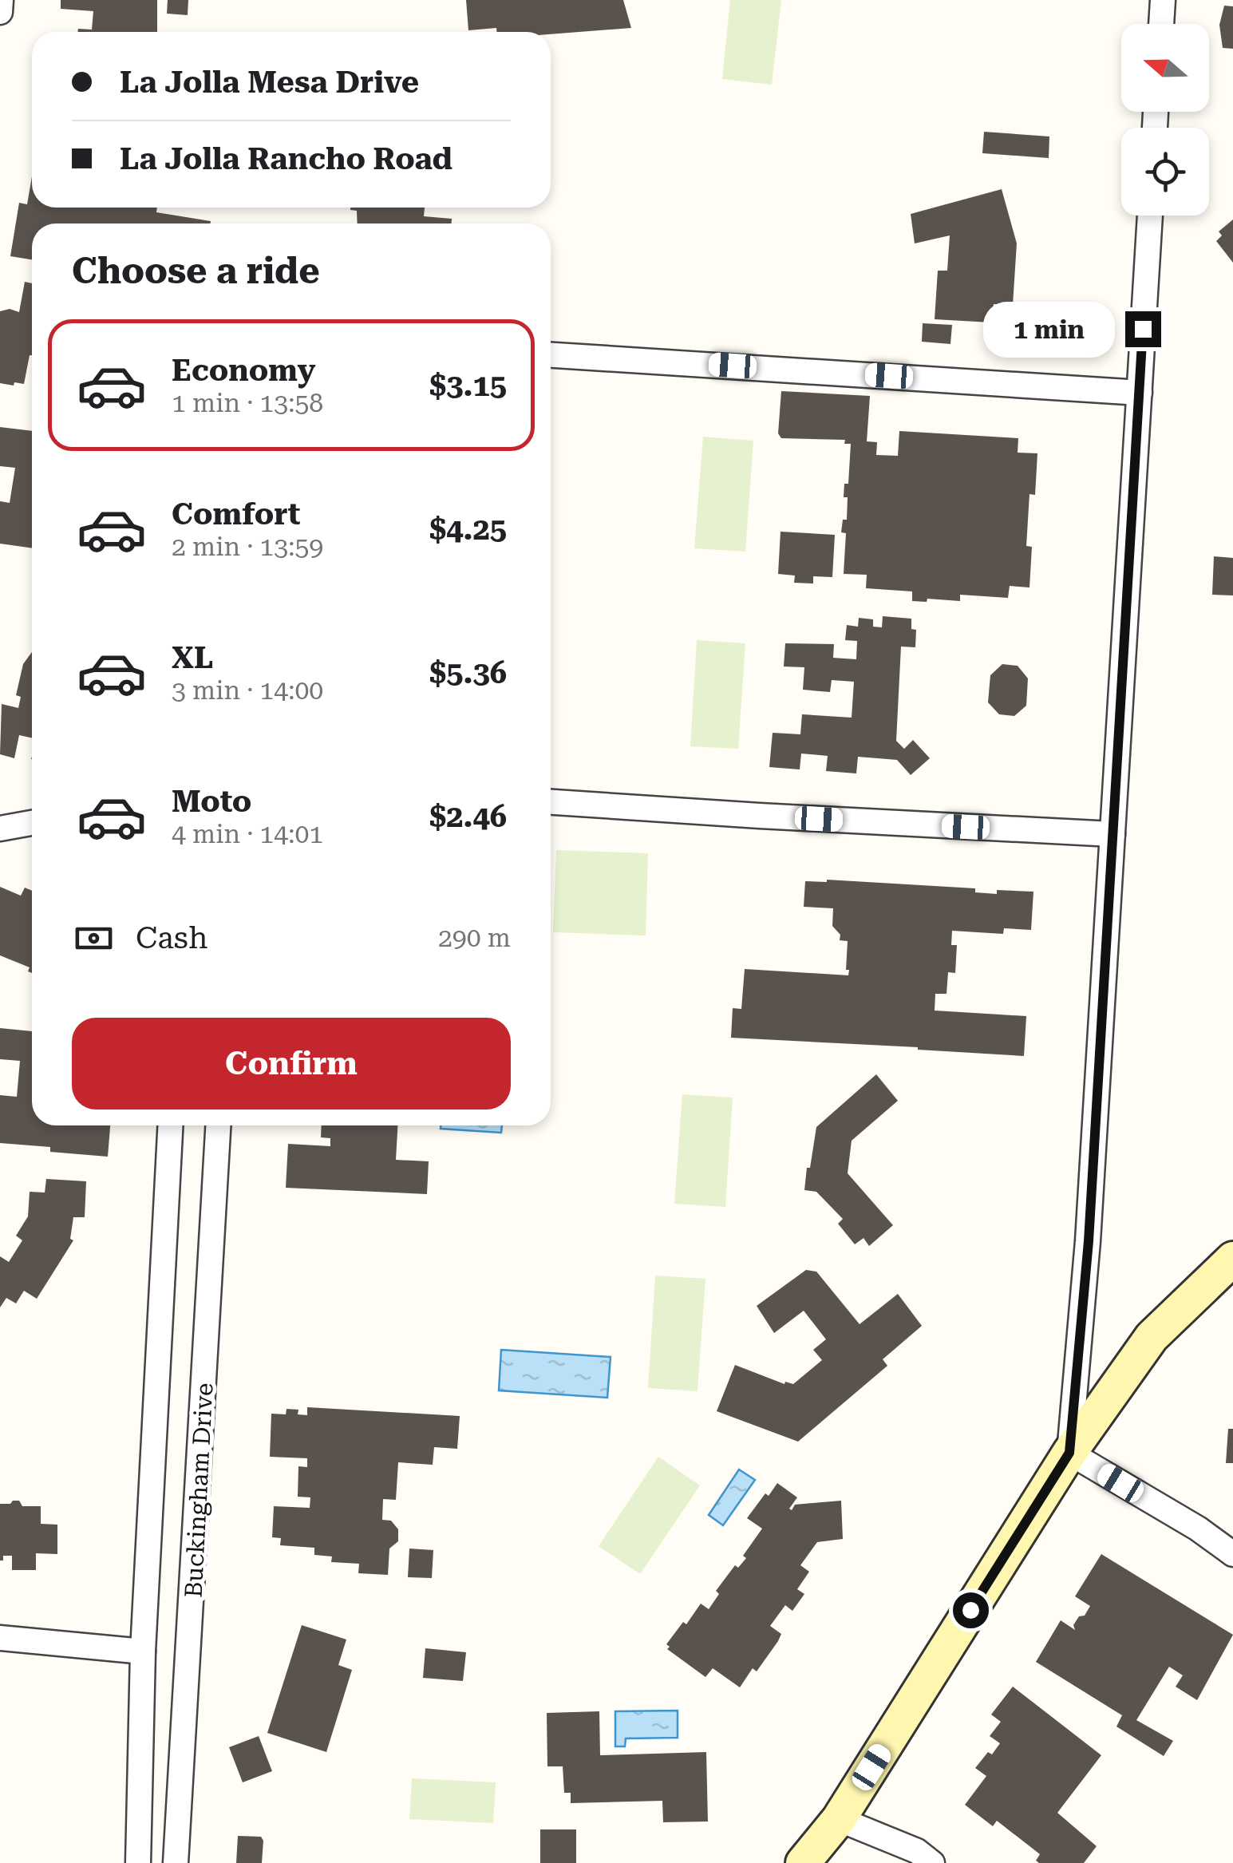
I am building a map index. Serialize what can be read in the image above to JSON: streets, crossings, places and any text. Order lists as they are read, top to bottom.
{
  "streets": {
    "street": ["Buckingham Drive"]
  },
  "north": "left",
  "page": {
    "banner": ["La Jolla Mesa Drive", "La Jolla Rancho Road"],
    "heading": "Choose a ride",
    "bubble": "1 min",
    "list": [
      {
        "name": "Economy",
        "note": "1 min · 13:58",
        "value": "$3.15"
      },
      {
        "name": "Comfort",
        "note": "2 min · 13:59",
        "value": "$4.25"
      },
      {
        "name": "XL",
        "note": "3 min · 14:00",
        "value": "$5.36"
      },
      {
        "name": "Moto",
        "note": "4 min · 14:01",
        "value": "$2.46"
      }
    ],
    "pay": ["Cash", "290 m"],
    "buttons": "Confirm"
  }
}
